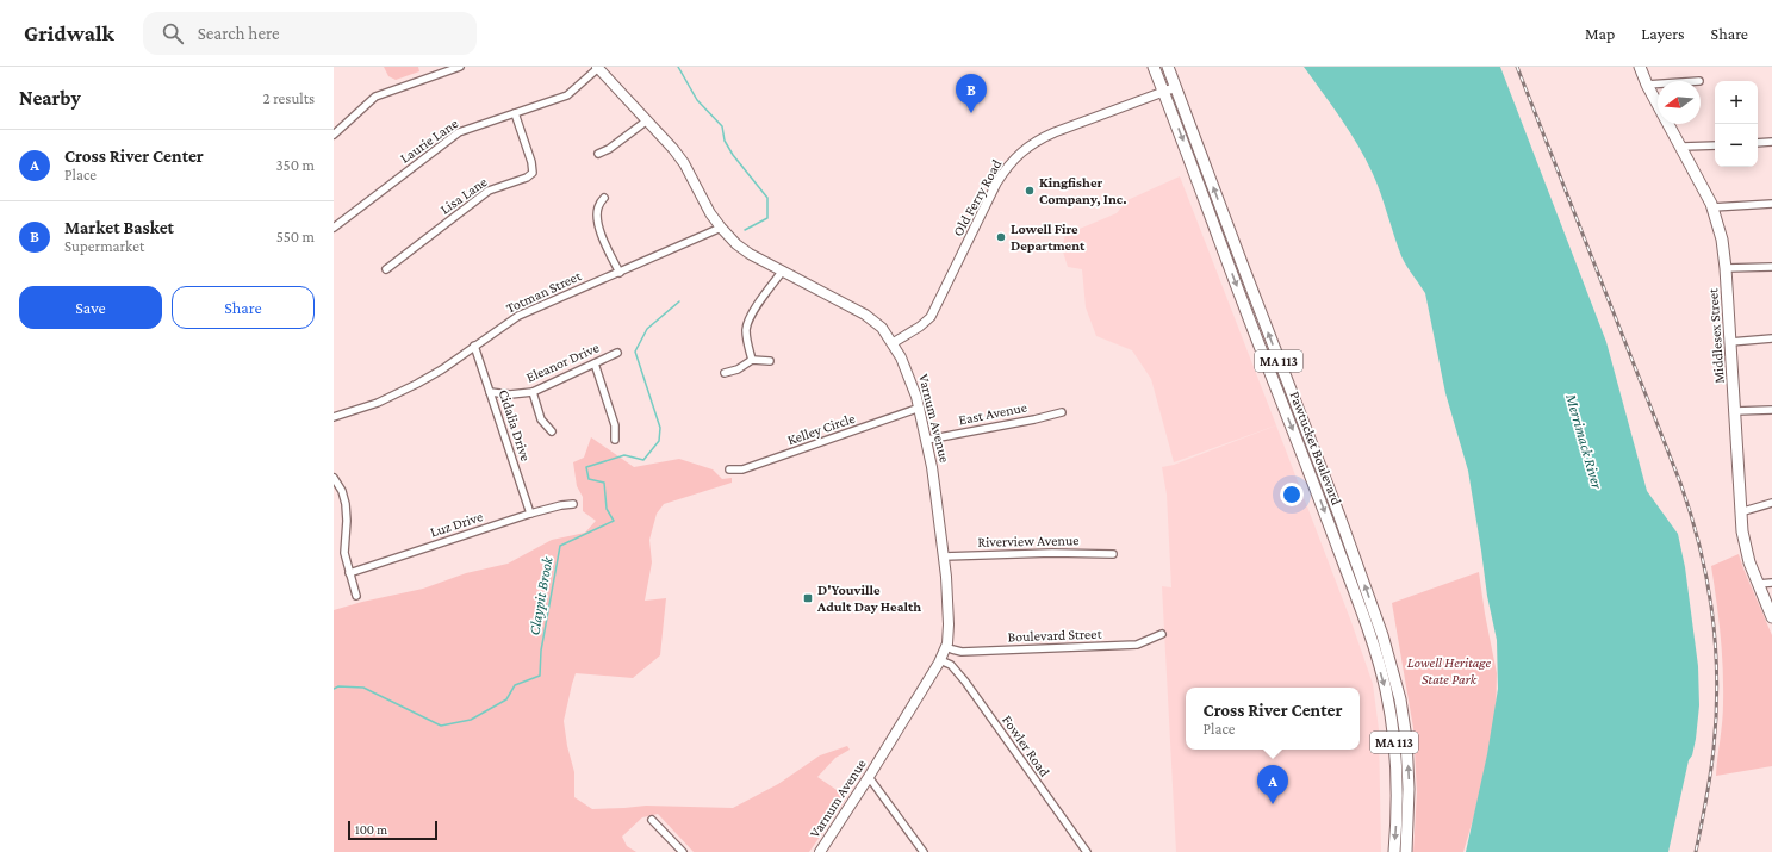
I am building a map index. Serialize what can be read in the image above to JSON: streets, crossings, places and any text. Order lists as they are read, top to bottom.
{
  "streets": {
    "main road": [
      "Middlesex Street",
      "MA 113",
      "Varnum Avenue",
      "Pawtucket Boulevard"
    ],
    "street": [
      "Laurie Lane",
      "Lisa Lane",
      "Old Ferry Road",
      "Totman Street",
      "Eleanor Drive",
      "East Avenue",
      "Cidalia Drive",
      "Kelley Circle",
      "Luz Drive",
      "Riverview Avenue",
      "Boulevard Street",
      "Fowler Road"
    ]
  },
  "crossings": [
    ["Laurie Lane", "Lisa Lane"],
    ["Laurie Lane", "Varnum Avenue"],
    ["Old Ferry Road", "Varnum Avenue"],
    ["Old Ferry Road", "Pawtucket Boulevard"],
    ["Totman Street", "Varnum Avenue"],
    ["Totman Street", "Cidalia Drive"],
    ["Eleanor Drive", "Cidalia Drive"],
    ["East Avenue", "Varnum Avenue"],
    ["Varnum Avenue", "Kelley Circle"],
    ["Varnum Avenue", "Riverview Avenue"],
    ["Varnum Avenue", "Boulevard Street"],
    ["Varnum Avenue", "Fowler Road"],
    ["Cidalia Drive", "Luz Drive"]
  ],
  "water": ["Merrimack River", "Claypit Brook"],
  "parks": ["Lowell Heritage State Park"],
  "places": {
    "other": ["Kingfisher Company, Inc.", "Lowell Fire Department"],
    "transit": ["D'Youville Adult Day Health"]
  },
  "scale_bar": "100 m",
  "north": "left",
  "page": {
    "header": "Gridwalk",
    "search": "Search here",
    "nav": ["Map", "Layers", "Share"],
    "heading": ["Nearby", "2 results"],
    "pins": ["B", "A"],
    "map_buttons": ["+", "−"],
    "list": [
      {
        "mark": "A",
        "name": "Cross River Center",
        "note": "Place",
        "value": "350 m"
      },
      {
        "mark": "B",
        "name": "Market Basket",
        "note": "Supermarket",
        "value": "550 m"
      }
    ],
    "buttons": ["Save", "Share"],
    "popup": ["Cross River Center", "Place"],
    "scale": "100 m"
  }
}
